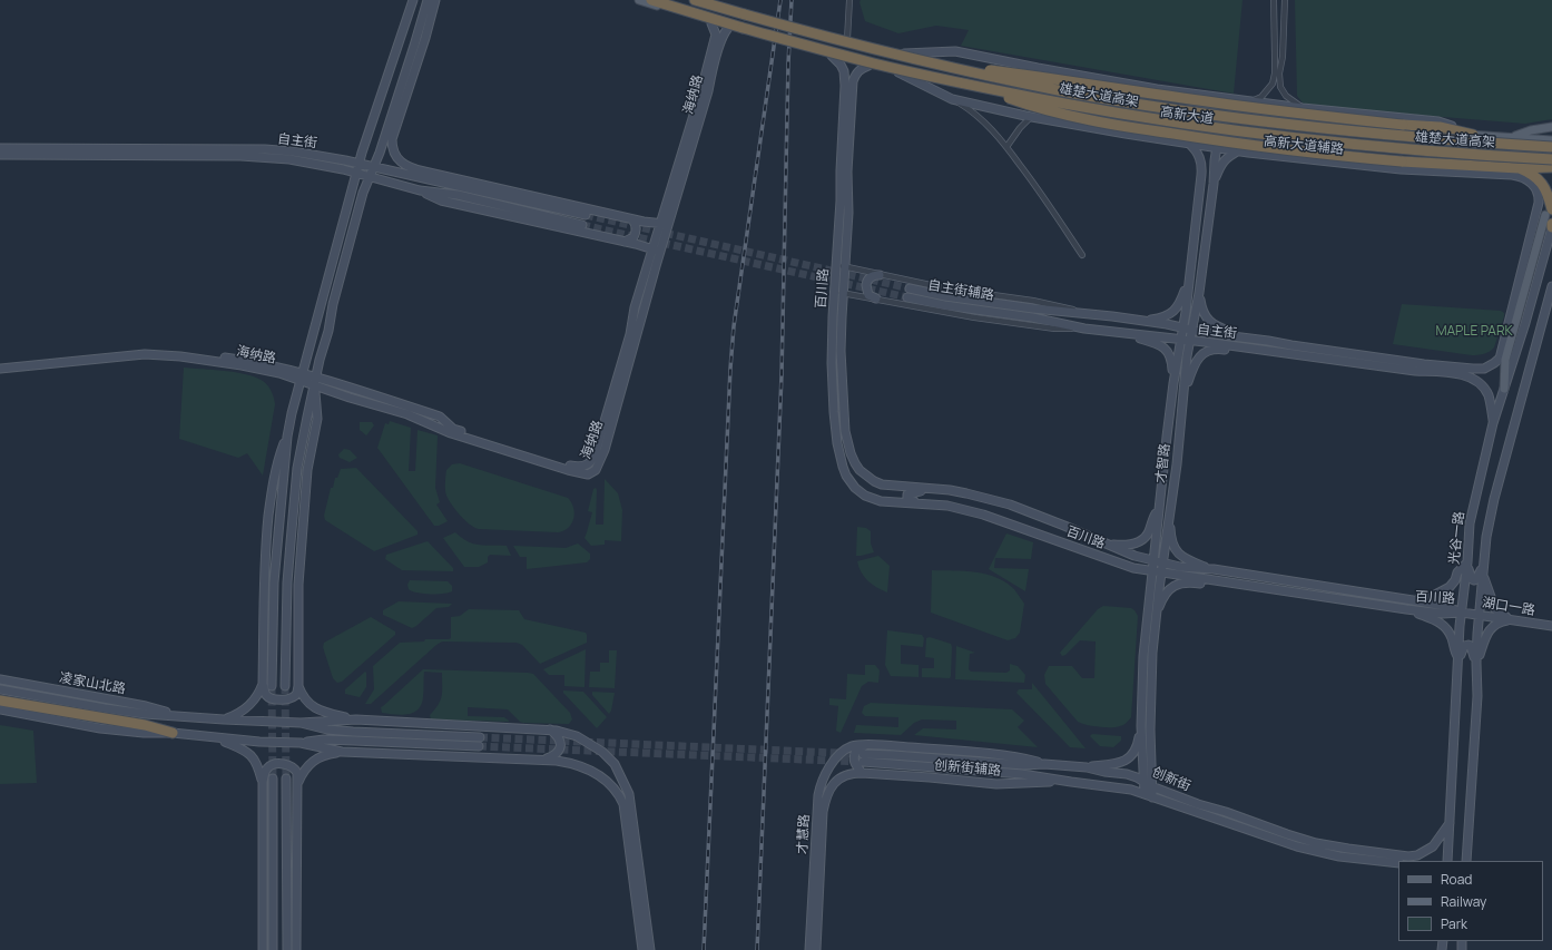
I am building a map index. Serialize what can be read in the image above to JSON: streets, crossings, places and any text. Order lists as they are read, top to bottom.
{
  "streets": {
    "highway": ["雄楚大道高架"],
    "main road": [
      "海纳路",
      "高新大道",
      "自主街",
      "高新大道辅路",
      "百川路",
      "才智路",
      "光谷一路",
      "湖口一路",
      "凌家山北路",
      "创新街辅路",
      "创新街",
      "才慧路"
    ],
    "street": ["自主街辅路"]
  },
  "crossings": [
    ["高新大道", "高新大道辅路"],
    ["高新大道", "百川路"],
    ["高新大道", "才智路"],
    ["自主街", "高新大道辅路"],
    ["自主街", "自主街辅路"],
    ["自主街", "才智路"],
    ["自主街", "光谷一路"],
    ["高新大道辅路", "才智路"],
    ["百川路", "自主街辅路"],
    ["百川路", "才智路"],
    ["百川路", "光谷一路"],
    ["百川路", "湖口一路"],
    ["才智路", "创新街"],
    ["光谷一路", "湖口一路"],
    ["光谷一路", "创新街"],
    ["创新街辅路", "创新街"],
    ["创新街辅路", "才慧路"]
  ],
  "parks": ["MAPLE PARK"],
  "legend": ["Road", "Railway", "Park"]
}
